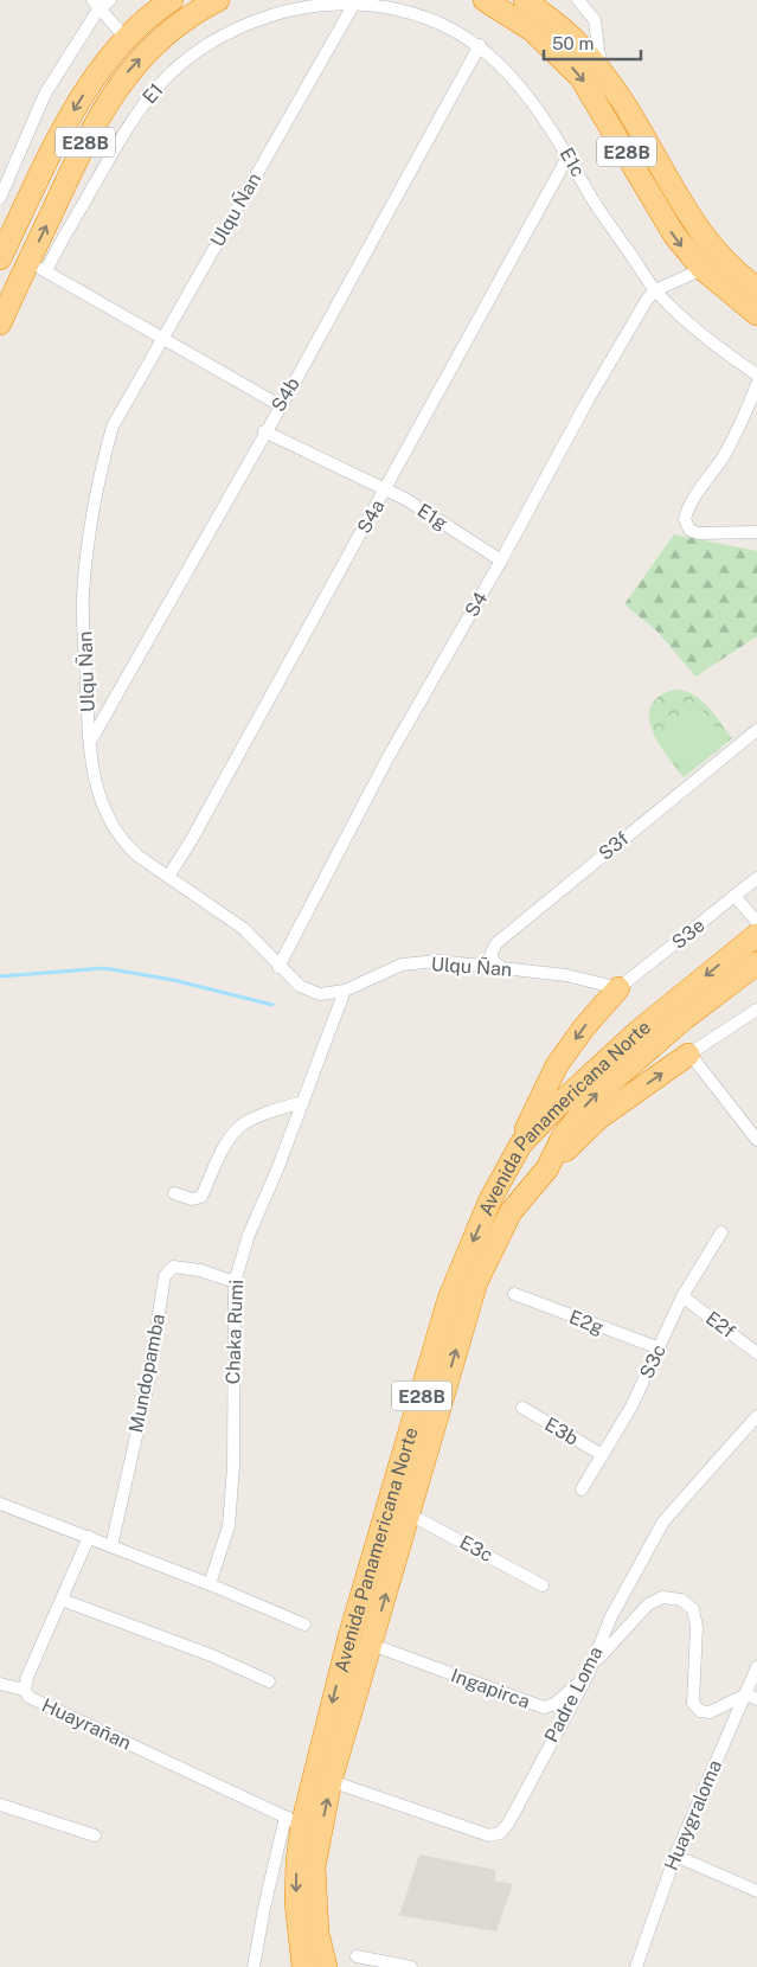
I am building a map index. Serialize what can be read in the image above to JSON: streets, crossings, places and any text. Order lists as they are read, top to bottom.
{
  "streets": {
    "highway": ["E28B", "Avenida Panamericana Norte"],
    "street": [
      "E1",
      "E1c",
      "Ulqu Ñan",
      "S4b",
      "S4a",
      "E1g",
      "S4",
      "S3f",
      "S3e",
      "E2g",
      "E2f",
      "Chaka Rumi",
      "S3c",
      "Mundopamba",
      "E3b",
      "E3c",
      "Ingapirca",
      "Padre Loma",
      "Huayrañan",
      "Huaygraloma"
    ]
  },
  "crossings": [
    ["E1", "E28B"],
    ["E1", "E1c"],
    ["E1", "Ulqu Ñan"],
    ["E1c", "Ulqu Ñan"],
    ["E1c", "S4b"],
    ["E1c", "S4a"],
    ["E1c", "S4"],
    ["Ulqu Ñan", "S4b"],
    ["Ulqu Ñan", "S4a"],
    ["Ulqu Ñan", "S4"],
    ["Ulqu Ñan", "S3f"],
    ["Ulqu Ñan", "S3e"],
    ["Ulqu Ñan", "Chaka Rumi"],
    ["S4b", "E1g"],
    ["S4a", "E1g"],
    ["E1g", "S4"],
    ["Avenida Panamericana Norte", "E3c"],
    ["Avenida Panamericana Norte", "Ingapirca"],
    ["Avenida Panamericana Norte", "Padre Loma"],
    ["Avenida Panamericana Norte", "Huayrañan"],
    ["E2g", "S3c"],
    ["E2f", "S3c"],
    ["Chaka Rumi", "Mundopamba"],
    ["S3c", "E3b"],
    ["Ingapirca", "Padre Loma"],
    ["Ingapirca", "Huaygraloma"]
  ],
  "scale_bar": "50 m"
}
